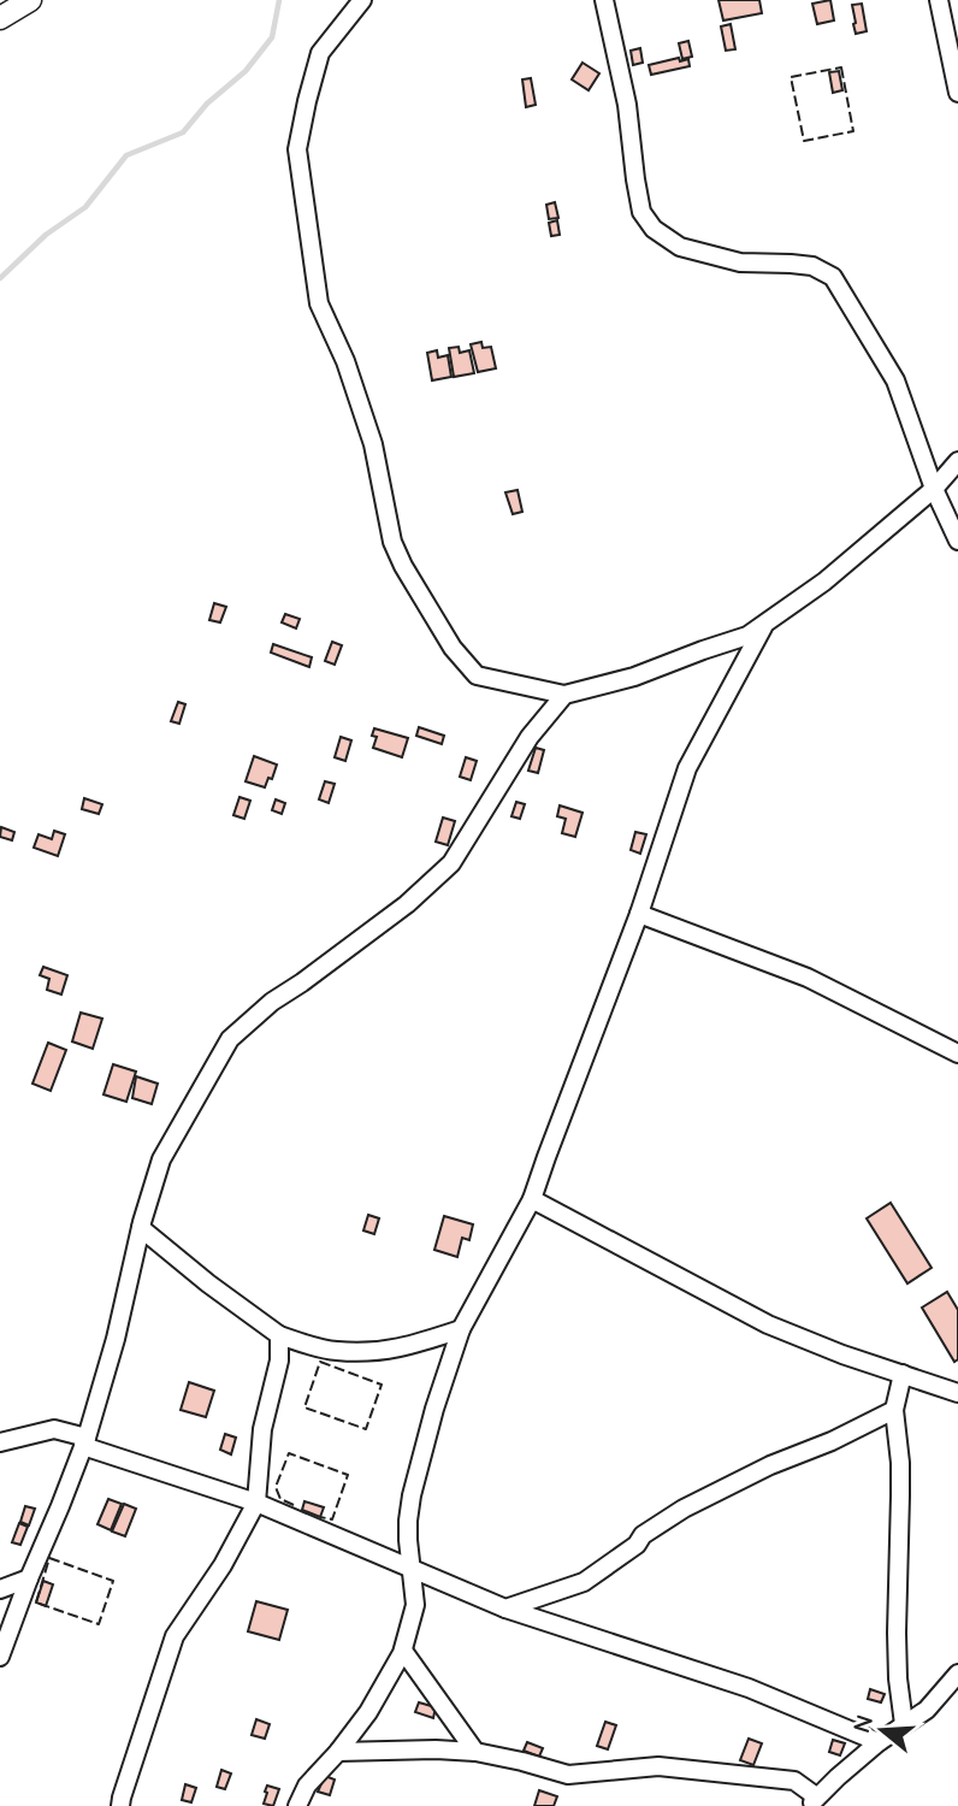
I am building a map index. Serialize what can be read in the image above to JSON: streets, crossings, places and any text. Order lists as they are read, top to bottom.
{
  "north": "left"
}
